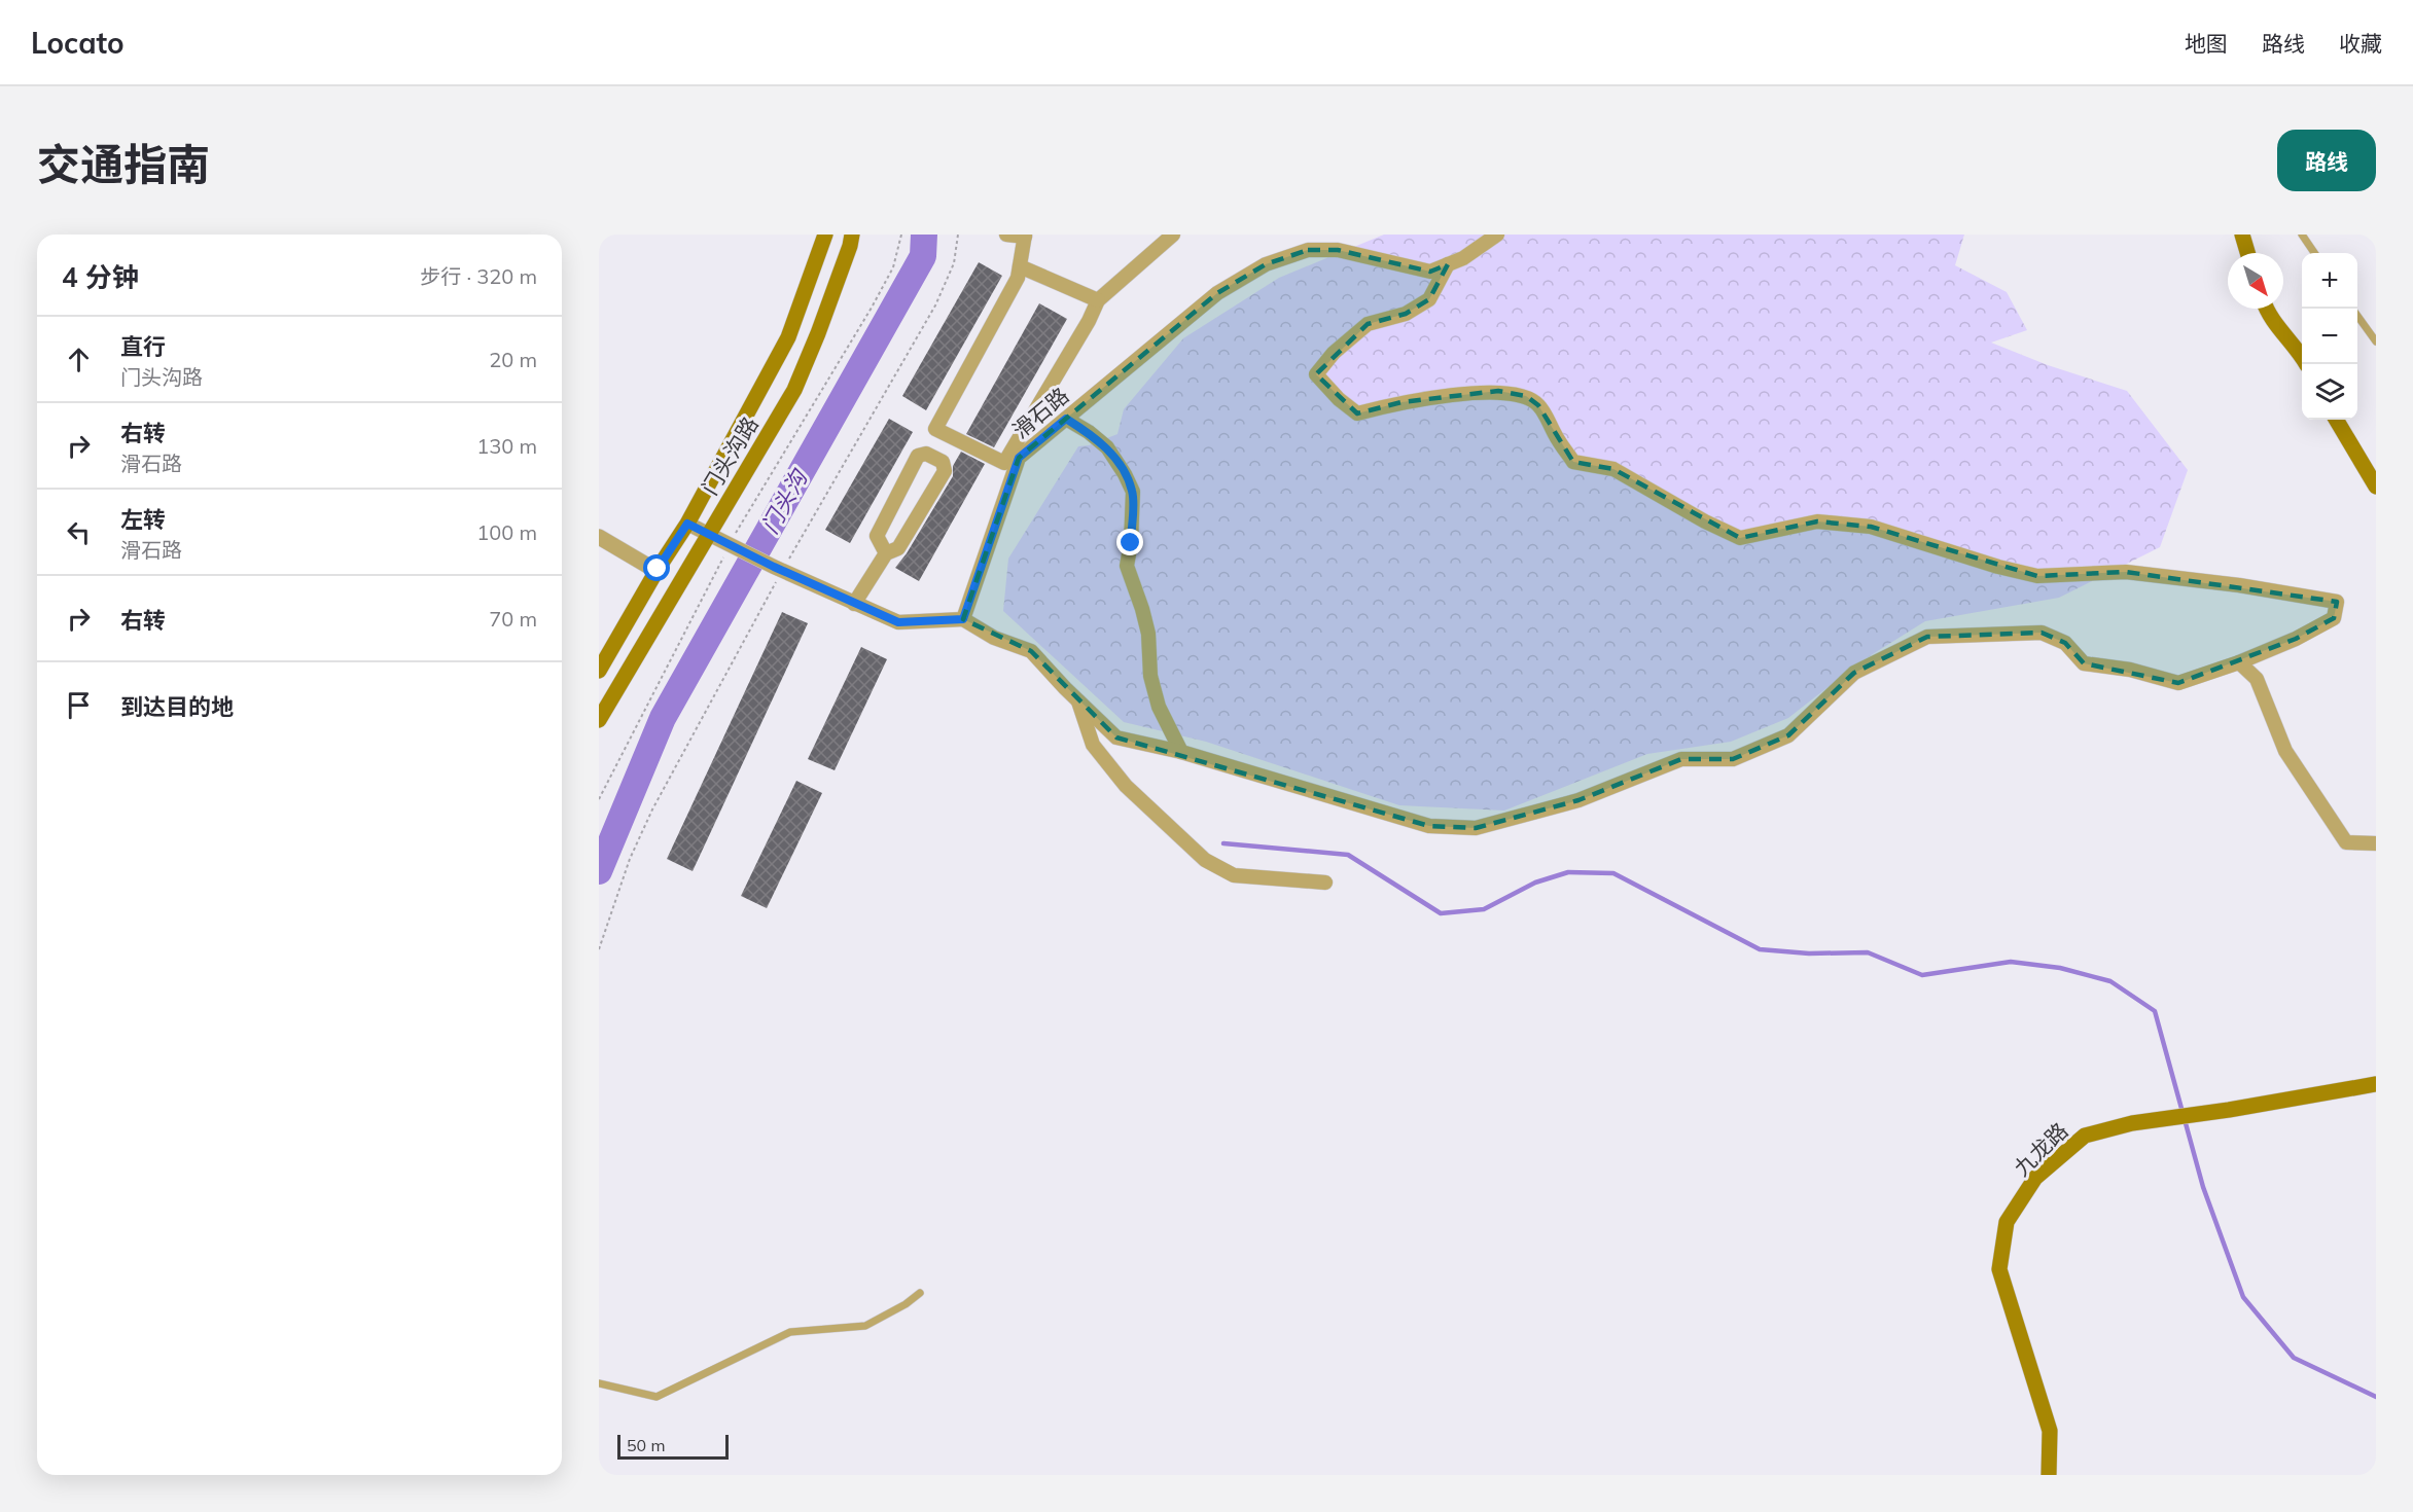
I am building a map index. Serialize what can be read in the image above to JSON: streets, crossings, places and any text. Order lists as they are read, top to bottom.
{
  "streets": {
    "main road": ["门头沟路", "九龙路"],
    "street": ["滑石路"]
  },
  "water": ["门头沟"],
  "scale_bar": "50 m",
  "north": "bottom right",
  "page": {
    "header": "Locato",
    "nav": ["地图", "路线", "收藏"],
    "title": "交通指南",
    "buttons": "路线",
    "heading": ["4 分钟", "步行 · 320 m"],
    "map_buttons": ["+", "−"],
    "list": [
      ["直行", "门头沟路", "20 m"],
      ["右转", "滑石路", "130 m"],
      ["左转", "滑石路", "100 m"],
      ["右转", "70 m"],
      "到达目的地"
    ],
    "scale": "50 m"
  }
}
